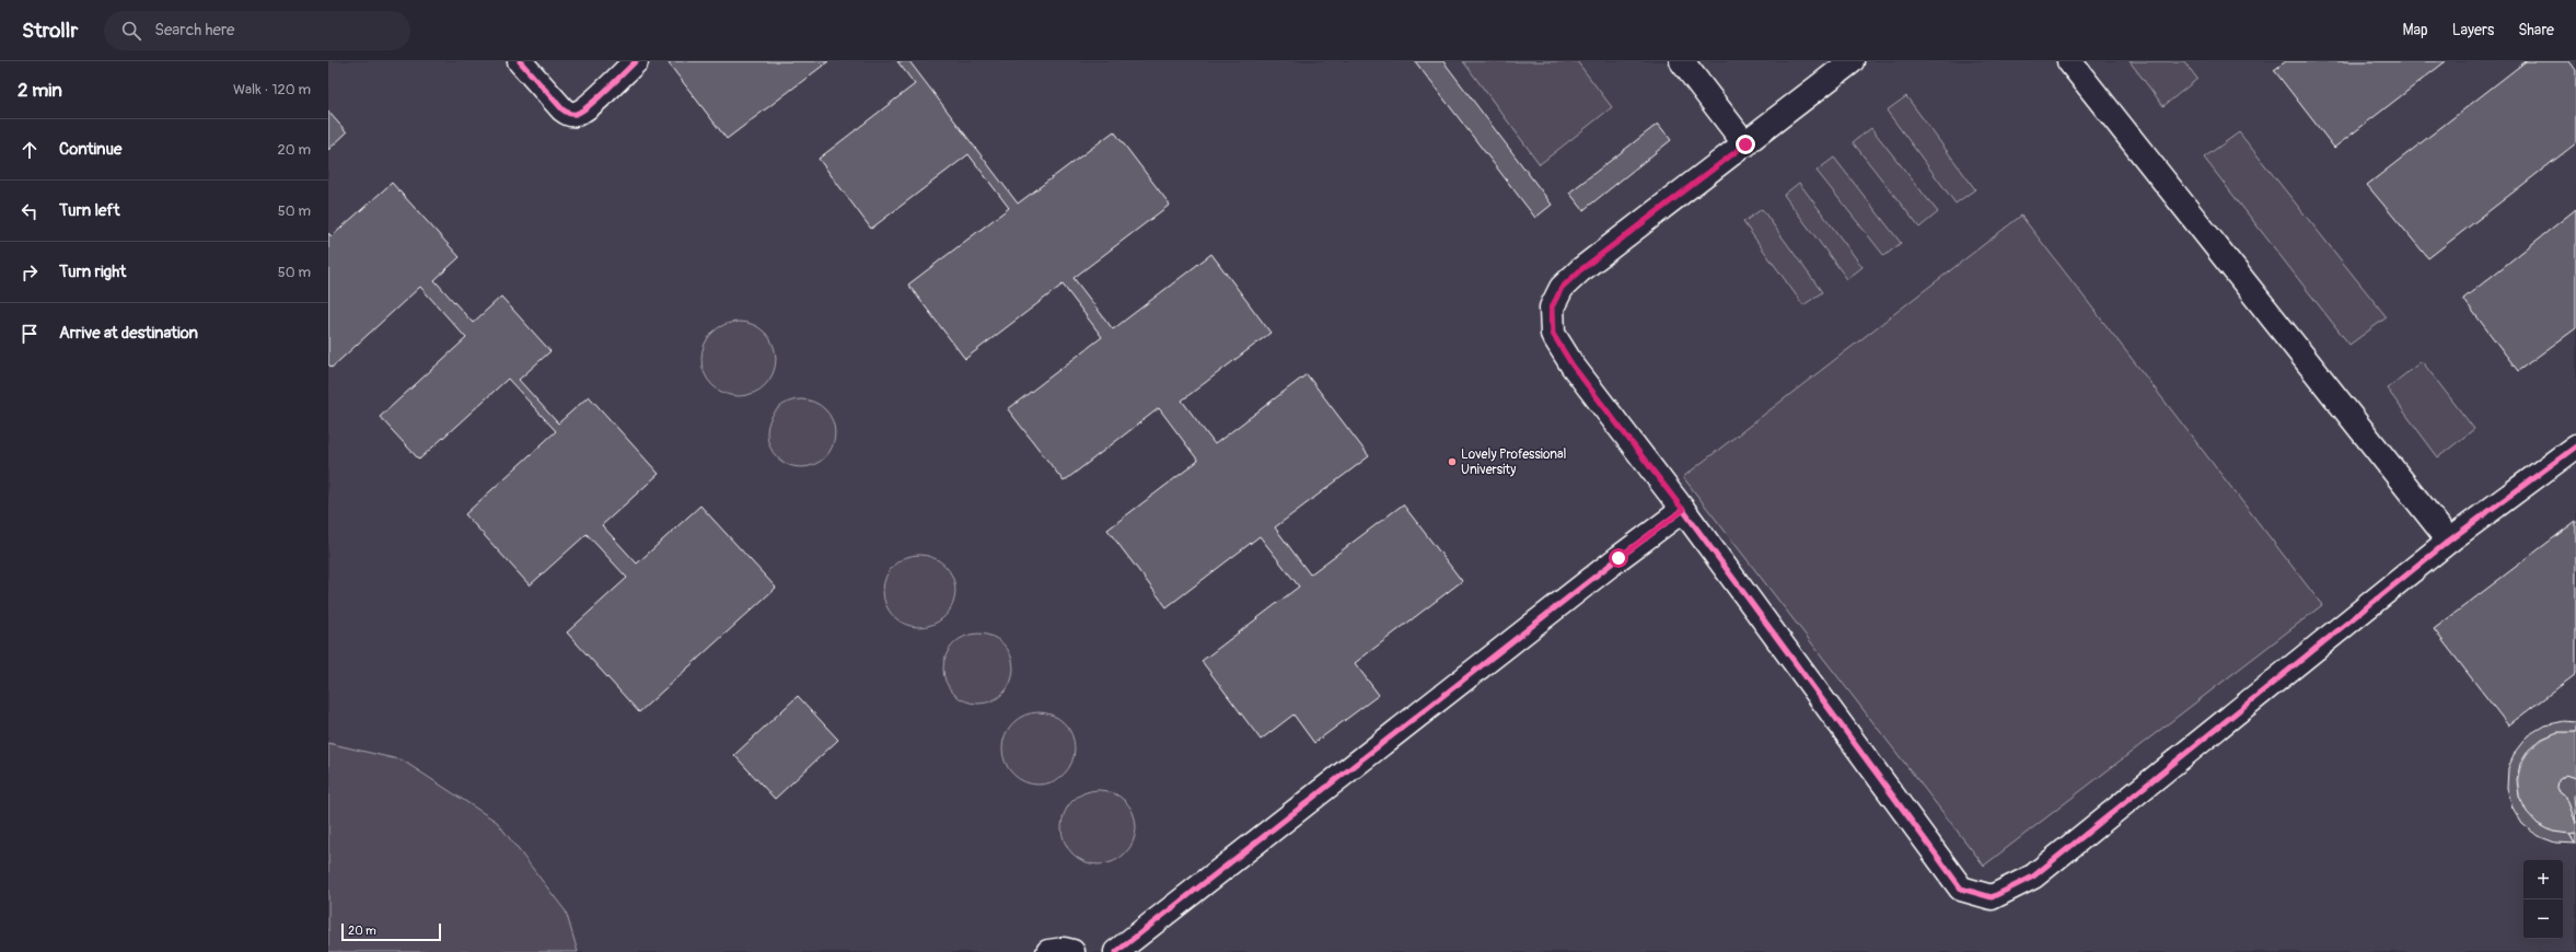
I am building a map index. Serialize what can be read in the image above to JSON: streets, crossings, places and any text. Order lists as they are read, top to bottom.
{
  "places": ["Lovely Professional University"],
  "scale_bar": "20 m",
  "page": {
    "header": "Strollr",
    "search": "Search here",
    "nav": ["Map", "Layers", "Share"],
    "heading": ["2 min", "Walk · 120 m"],
    "list": [
      ["Continue", "20 m"],
      ["Turn left", "50 m"],
      ["Turn right", "50 m"],
      "Arrive at destination"
    ],
    "map_buttons": ["+", "−"],
    "scale": "20 m"
  }
}
